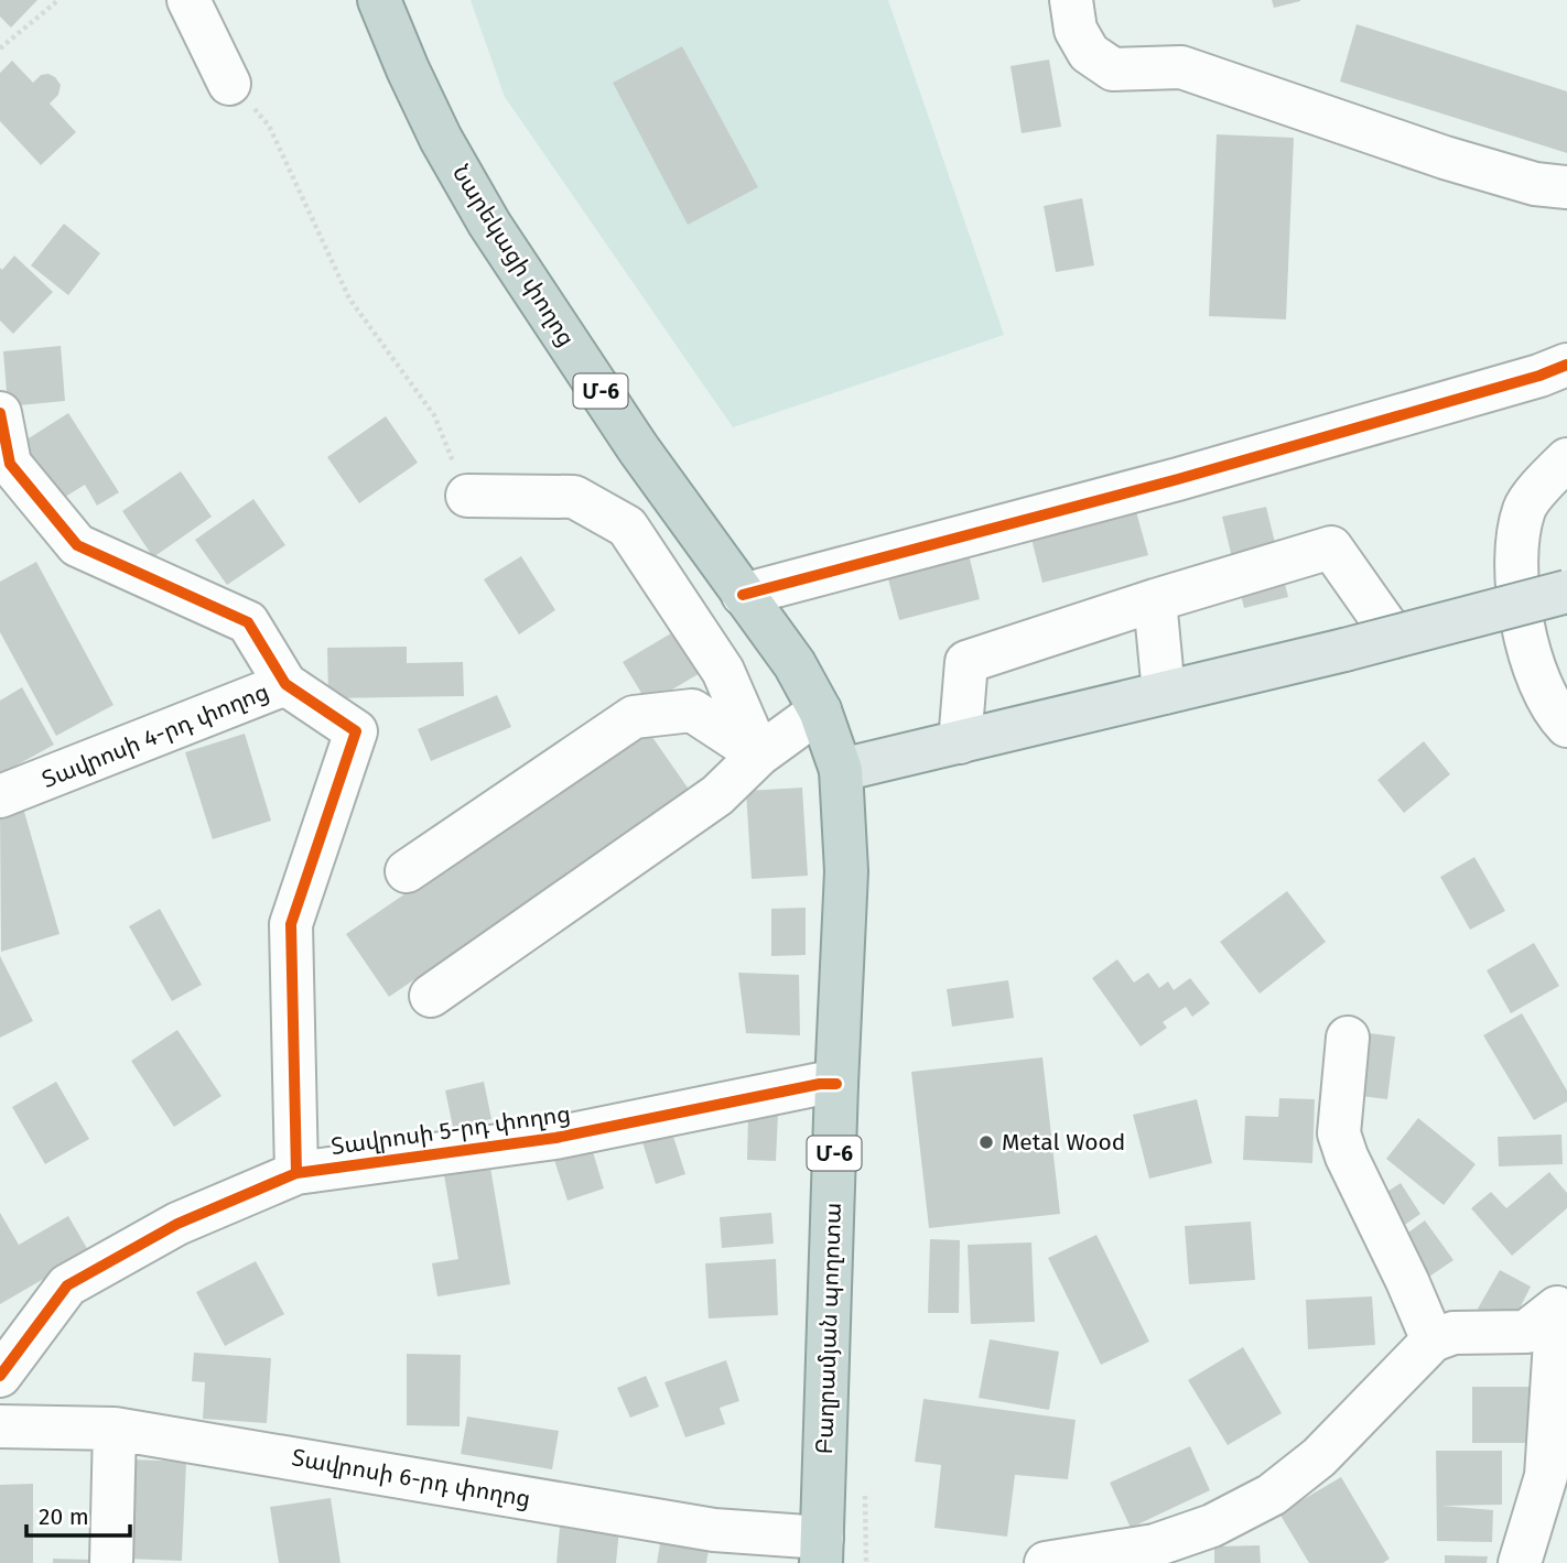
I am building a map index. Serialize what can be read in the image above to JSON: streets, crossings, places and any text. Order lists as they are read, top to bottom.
{
  "streets": {
    "highway": ["Նարեկացի փողոց", "Մ-6", "Բաղրամյան պողոտա"],
    "street": ["Տավրոսի 4-րդ փողոց", "Տավրոսի 5-րդ փողոց", "Տավրոսի 6-րդ փողոց"]
  },
  "crossings": [
    ["Նարեկացի փողոց", "Բաղրամյան պողոտա"],
    ["Տավրոսի 4-րդ փողոց", "Տավրոսի 5-րդ փողոց"],
    ["Տավրոսի 5-րդ փողոց", "Բաղրամյան պողոտա"],
    ["Բաղրամյան պողոտա", "Տավրոսի 6-րդ փողոց"]
  ],
  "places": ["Metal Wood"],
  "scale_bar": "20 m"
}
